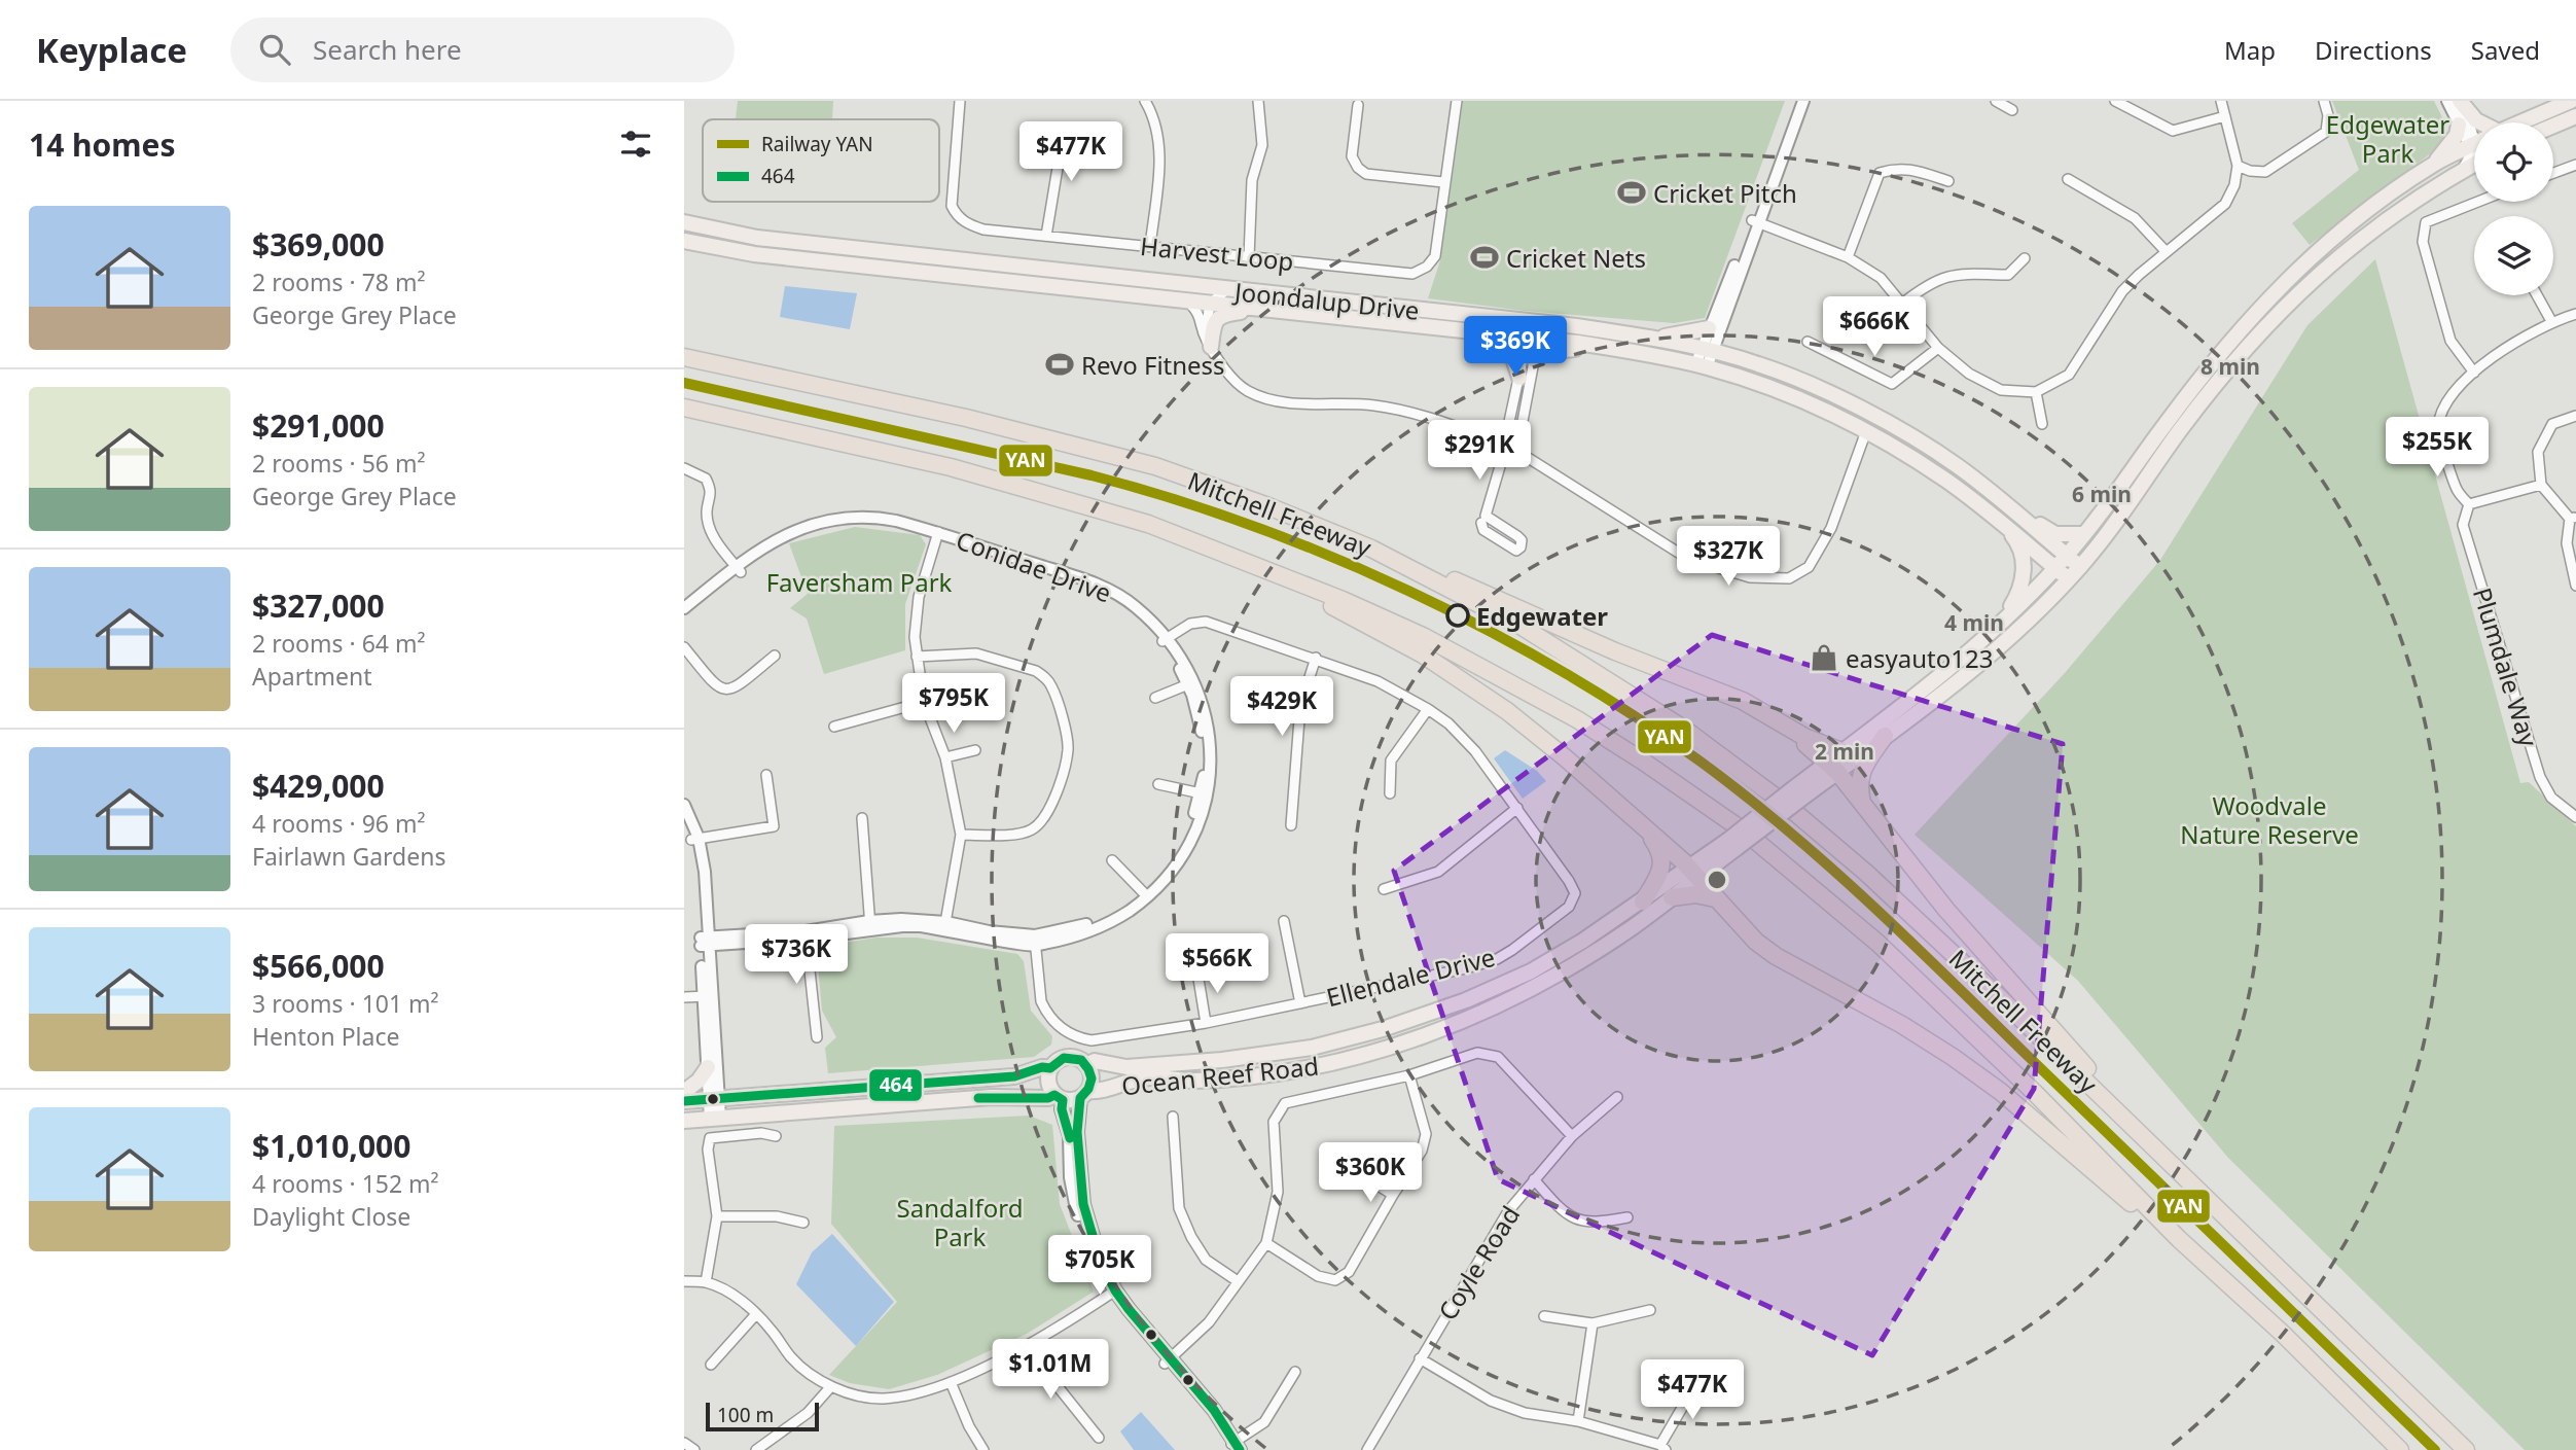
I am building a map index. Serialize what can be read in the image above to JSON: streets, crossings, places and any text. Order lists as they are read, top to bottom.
{
  "streets": {
    "highway": ["Mitchell Freeway"],
    "main road": ["Joondalup Drive", "Ocean Reef Road"],
    "street": [
      "Harvest Loop",
      "Conidae Drive",
      "Plumdale Way",
      "Ellendale Drive",
      "Coyle Road"
    ]
  },
  "crossings": [
    ["Joondalup Drive", "Ocean Reef Road"],
    ["Conidae Drive", "Ellendale Drive"]
  ],
  "parks": [
    "Edgewater Park",
    "Faversham Park",
    "Woodvale Nature Reserve",
    "Sandalford Park"
  ],
  "places": {
    "sports": ["Cricket Pitch", "Cricket Nets", "Revo Fitness"],
    "other": ["Edgewater"],
    "shop": ["easyauto123"]
  },
  "lines": ["rail line YAN", "transit line 464"],
  "legend": ["Railway YAN", "464"],
  "scale_bar": "100 m",
  "page": {
    "header": "Keyplace",
    "search": "Search here",
    "nav": ["Map", "Directions", "Saved"],
    "heading": "14 homes",
    "price": [
      "$477K",
      "$666K",
      "$369K",
      "$255K",
      "$291K",
      "$327K",
      "$795K",
      "$429K",
      "$736K",
      "$566K",
      "$360K",
      "$705K",
      "$1.01M",
      "$477K"
    ],
    "list": [
      {
        "name": "$369,000",
        "note": "2 rooms · 78 m² · George Grey Place"
      },
      {
        "name": "$291,000",
        "note": "2 rooms · 56 m² · George Grey Place"
      },
      {
        "name": "$327,000",
        "note": "2 rooms · 64 m² · Apartment"
      },
      {
        "name": "$429,000",
        "note": "4 rooms · 96 m² · Fairlawn Gardens"
      },
      {
        "name": "$566,000",
        "note": "3 rooms · 101 m² · Henton Place"
      },
      {
        "name": "$1,010,000",
        "note": "4 rooms · 152 m² · Daylight Close"
      }
    ],
    "scale": "100 m"
  },
  "rings": [
    "8 min",
    "6 min",
    "4 min",
    "2 min"
  ]
}
